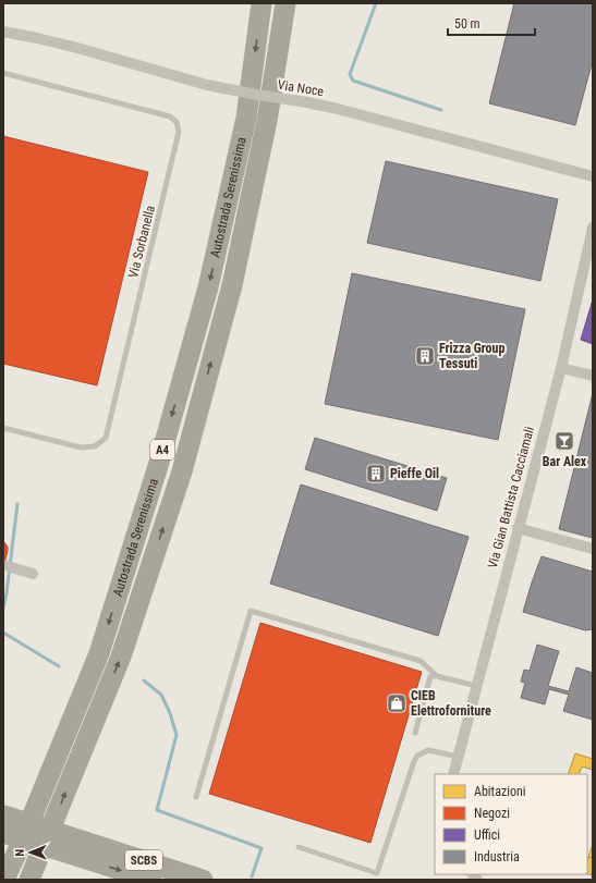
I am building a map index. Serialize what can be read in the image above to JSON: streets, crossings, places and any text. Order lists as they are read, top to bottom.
{
  "streets": {
    "highway": ["Autostrada Serenissima", "A4", "SCBS"],
    "street": ["Via Noce", "Via Gian Battista Cacciamali"],
    "lane": ["Via Sorbanella"]
  },
  "places": {
    "building": ["Frizza Group Tessuti", "Pieffe Oil"],
    "bar": ["Bar Alex"],
    "shop": ["CIEB Elettroforniture"]
  },
  "legend": [
    "Abitazioni",
    "Negozi",
    "Uffici",
    "Industria"
  ],
  "scale_bar": "50 m",
  "north": "left"
}
